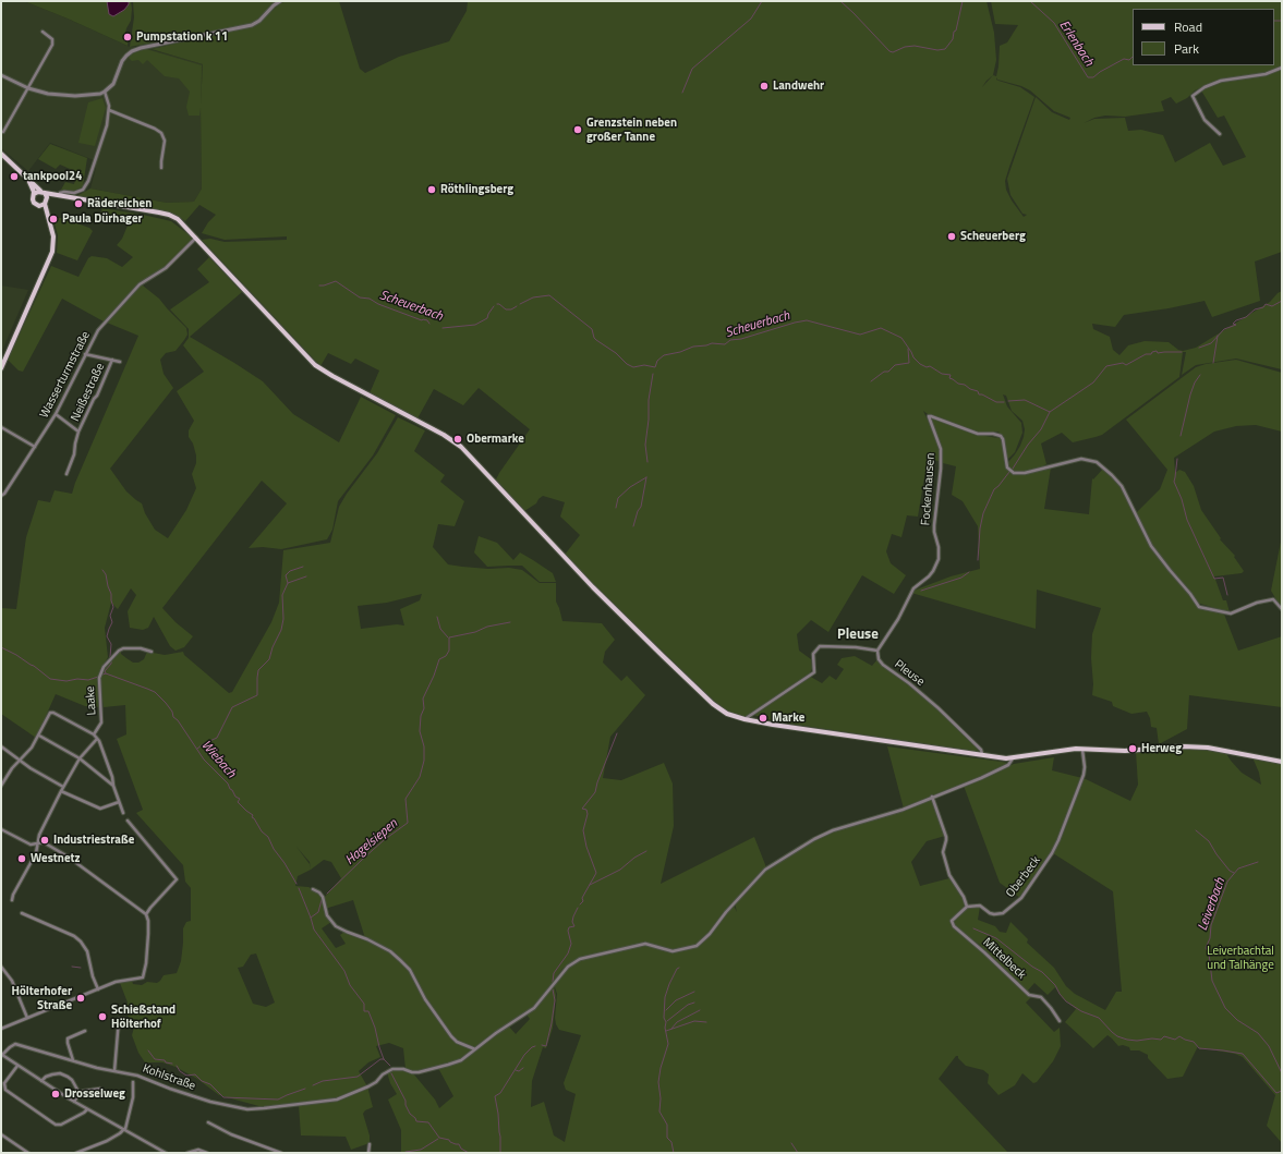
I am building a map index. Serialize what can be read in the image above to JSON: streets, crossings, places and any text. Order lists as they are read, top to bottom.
{
  "streets": {
    "street": [
      "Wasserturmstraße",
      "Neißestraße",
      "Fockenhausen",
      "Pleuse",
      "Laake",
      "Oberbeck",
      "Mittelbeck",
      "Kohlstraße"
    ]
  },
  "crossings": [
    ["Wasserturmstraße", "Neißestraße"],
    ["Fockenhausen", "Pleuse"],
    ["Oberbeck", "Mittelbeck"]
  ],
  "districts": ["Pleuse"],
  "water": [
    "Erlenbach",
    "Scheuerbach",
    "Wiebach",
    "Hagelsiepen",
    "Leiverbach"
  ],
  "parks": ["Leiverbachtal und Talhänge"],
  "places": [
    "Pumpstation k 11",
    "Landwehr",
    "Grenzstein neben großer Tanne",
    "tankpool24",
    "Röthlingsberg",
    "Rädereichen",
    "Paula Dürhager",
    "Scheuerberg",
    "Obermarke",
    "Marke",
    "Herweg",
    "Industriestraße",
    "Westnetz",
    "Hölterhofer Straße",
    "Schießstand Hölterhof",
    "Drosselweg"
  ],
  "legend": ["Road", "Park"]
}
